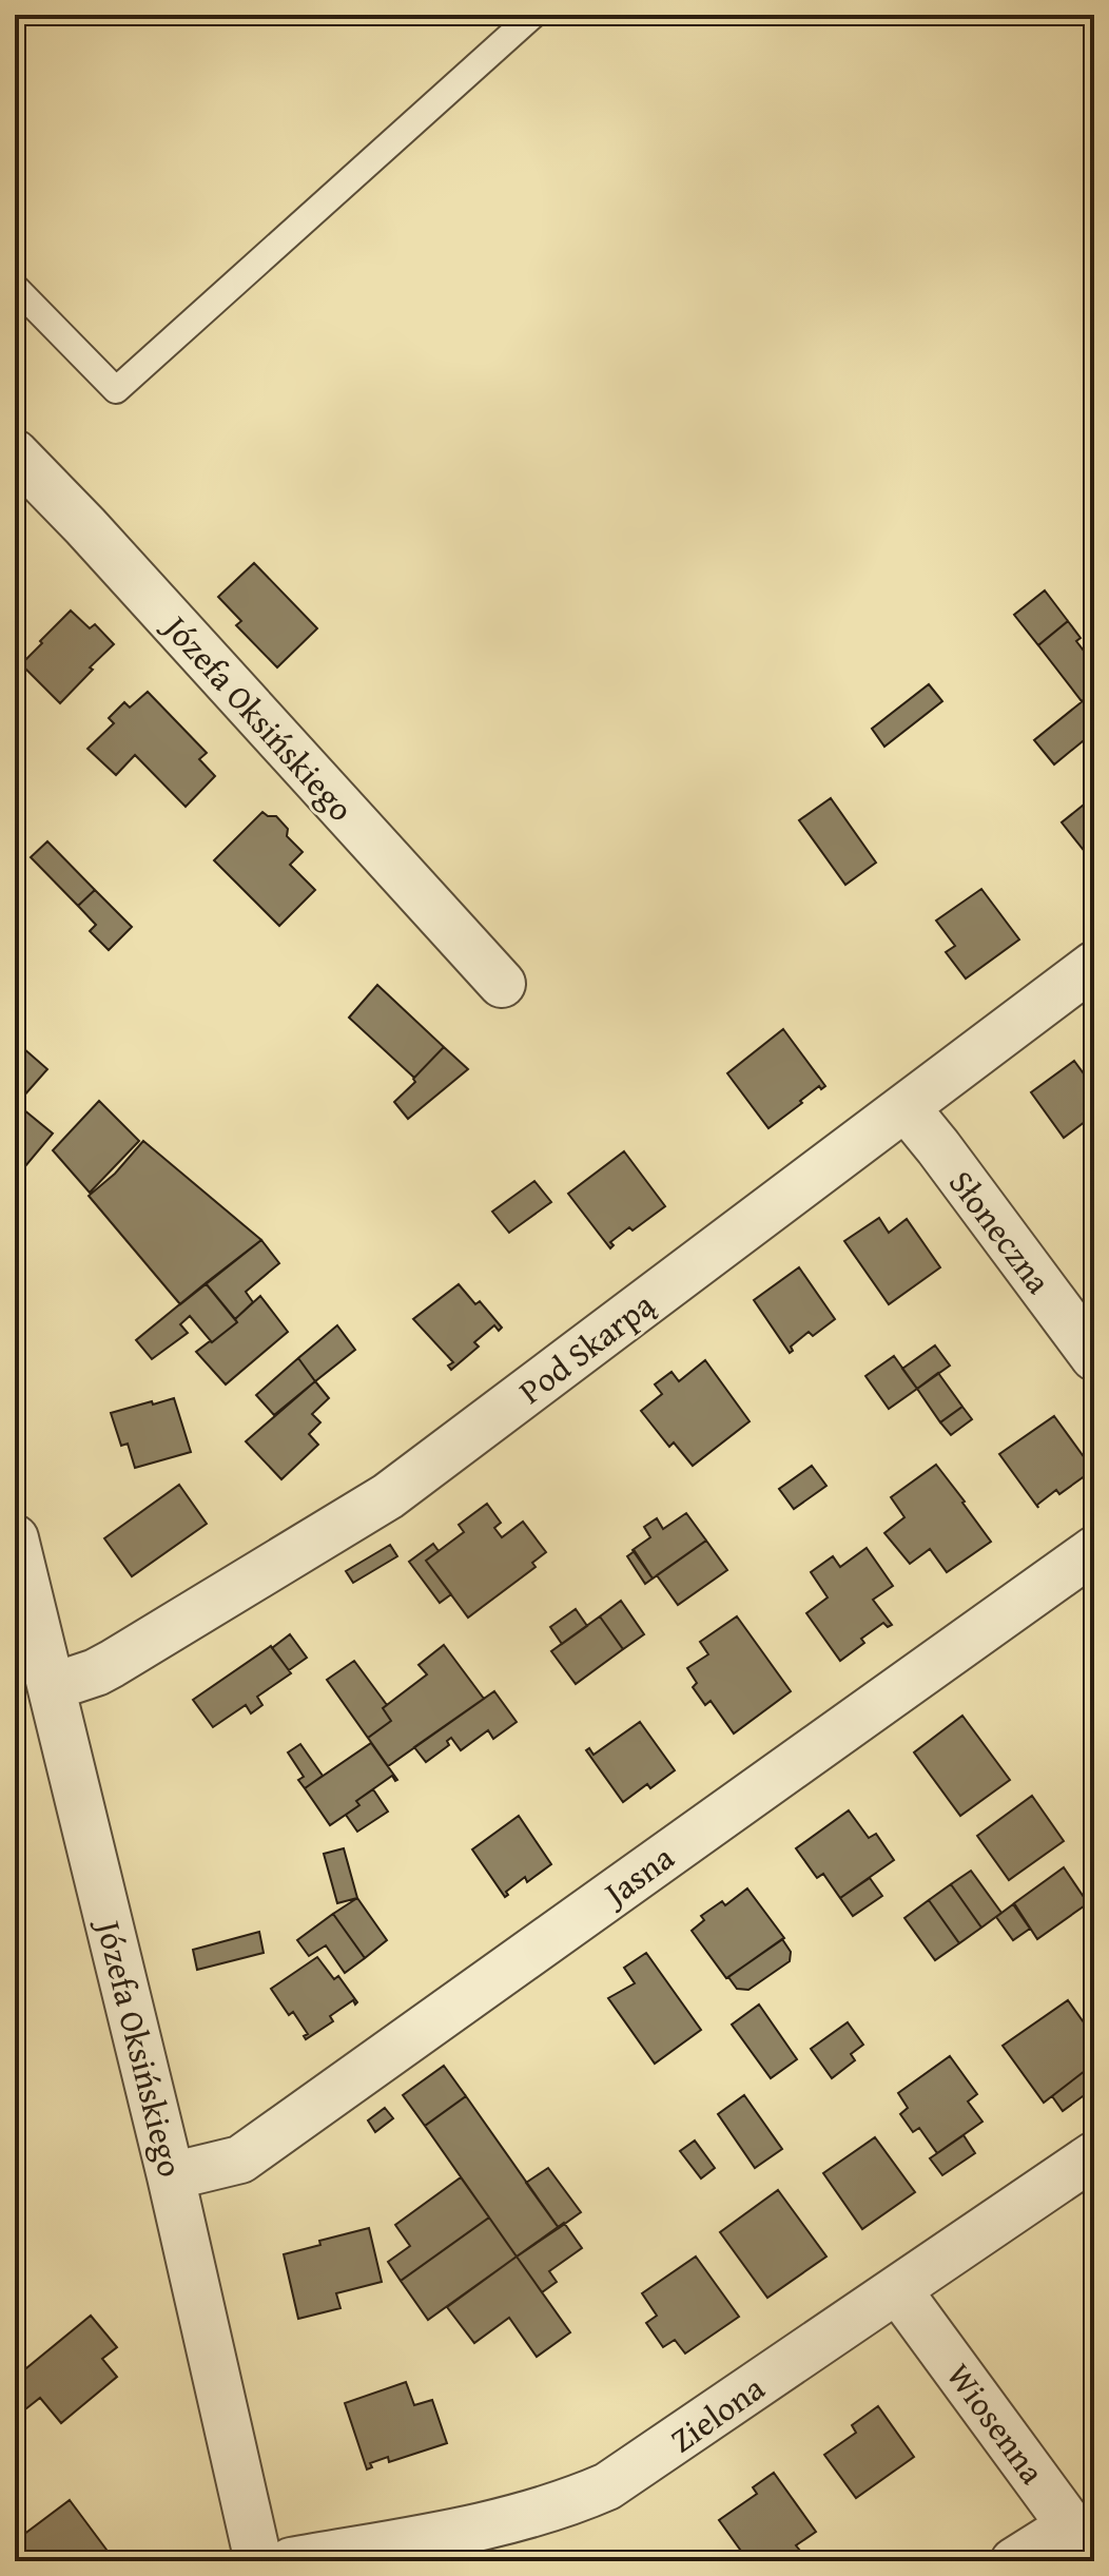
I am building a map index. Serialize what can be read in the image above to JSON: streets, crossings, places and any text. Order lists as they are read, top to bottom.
{
  "streets": {
    "street": [
      "Józefa Oksińskiego",
      "Słoneczna",
      "Pod Skarpą",
      "Jasna",
      "Zielona",
      "Wiosenna"
    ]
  },
  "crossings": [
    ["Józefa Oksińskiego", "Pod Skarpą"],
    ["Józefa Oksińskiego", "Jasna"],
    ["Słoneczna", "Pod Skarpą"],
    ["Zielona", "Wiosenna"]
  ]
}
